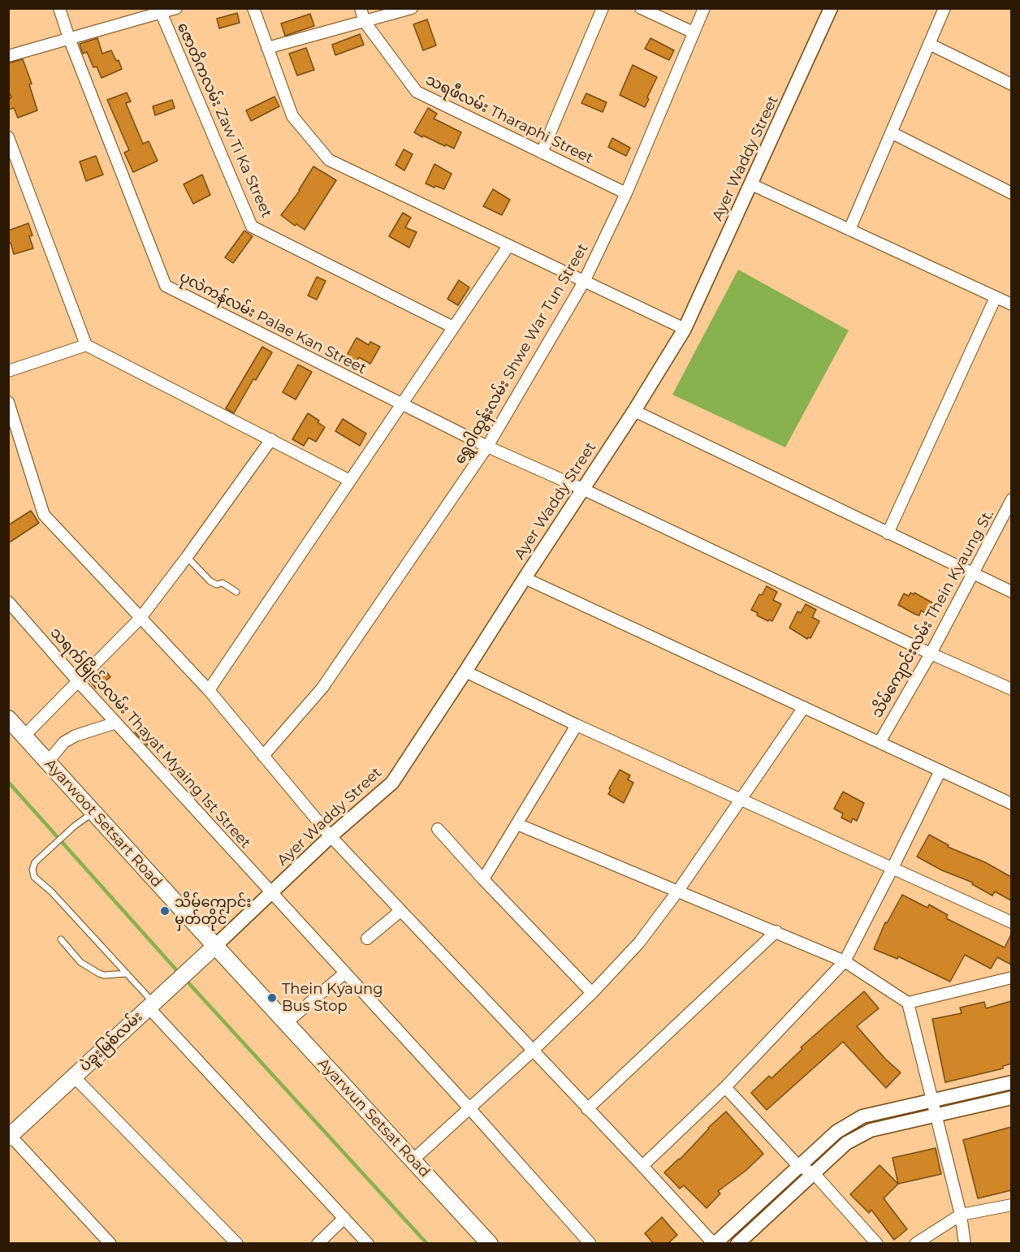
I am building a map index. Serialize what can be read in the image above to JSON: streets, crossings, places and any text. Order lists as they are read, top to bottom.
{
  "streets": {
    "main road": ["Ayarwoot Setsart Road", "ပဲခူးမြစ်လမ်း", "Ayarwun Setsat Road"],
    "street": [
      "သရဖီလမ်း Tharaphi Street",
      "ဇောတိကလမ်း Zaw Ti Ka Street",
      "Ayer Waddy Street",
      "ပုလဲကန်လမ်း Palae Kan Street",
      "ရွှေဝါထွန်းလမ်း Shwe War Tun Street",
      "သိမ်ကျောင်းလမ်း Thein Kyaung St.",
      "သရက်မြိုင်၁လမ်း Thayat Myaing 1st Street"
    ]
  },
  "crossings": [
    ["သရဖီလမ်း Tharaphi Street", "ရွှေဝါထွန်းလမ်း Shwe War Tun Street"],
    ["Ayer Waddy Street", "ပုလဲကန်လမ်း Palae Kan Street"],
    ["Ayer Waddy Street", "သရက်မြိုင်၁လမ်း Thayat Myaing 1st Street"],
    ["Ayer Waddy Street", "Ayarwoot Setsart Road"],
    ["Ayer Waddy Street", "ပဲခူးမြစ်လမ်း"],
    ["ပုလဲကန်လမ်း Palae Kan Street", "ရွှေဝါထွန်းလမ်း Shwe War Tun Street"],
    ["ပုလဲကန်လမ်း Palae Kan Street", "သိမ်ကျောင်းလမ်း Thein Kyaung St."],
    ["Ayarwoot Setsart Road", "ပဲခူးမြစ်လမ်း"],
    ["Ayarwoot Setsart Road", "Ayarwun Setsat Road"]
  ],
  "places": ["သိမ်ကျောင်း မှတ်တိုင်", "Thein Kyaung Bus Stop"]
}
